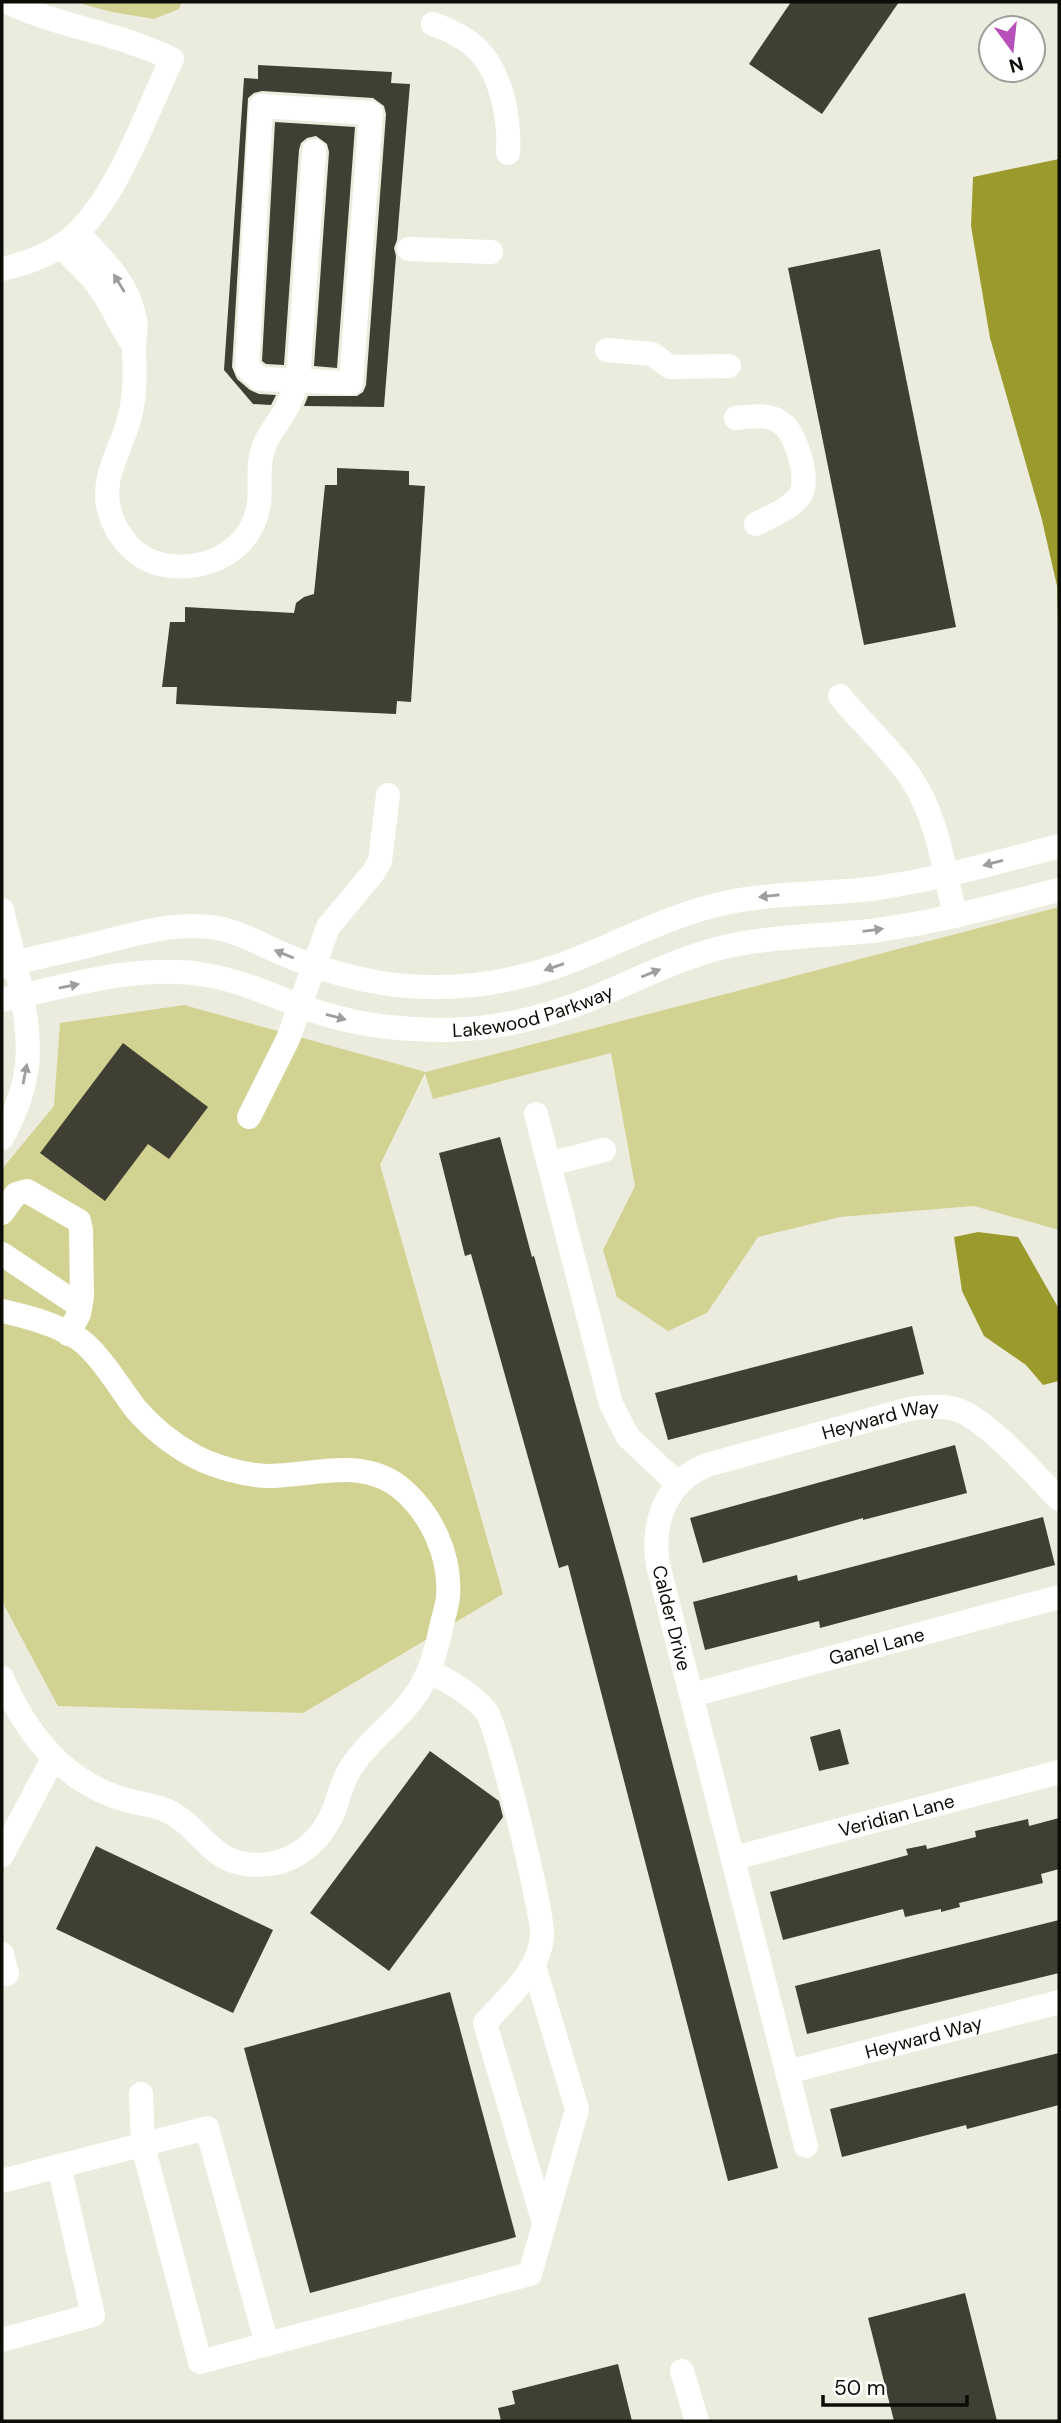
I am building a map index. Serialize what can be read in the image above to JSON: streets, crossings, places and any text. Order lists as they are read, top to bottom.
{
  "streets": {
    "street": [
      "Lakewood Parkway",
      "Heyward Way",
      "Calder Drive",
      "Ganel Lane",
      "Veridian Lane"
    ]
  },
  "crossings": [
    ["Heyward Way", "Calder Drive"],
    ["Calder Drive", "Ganel Lane"],
    ["Calder Drive", "Veridian Lane"]
  ],
  "scale_bar": "50 m",
  "north": "bottom"
}
